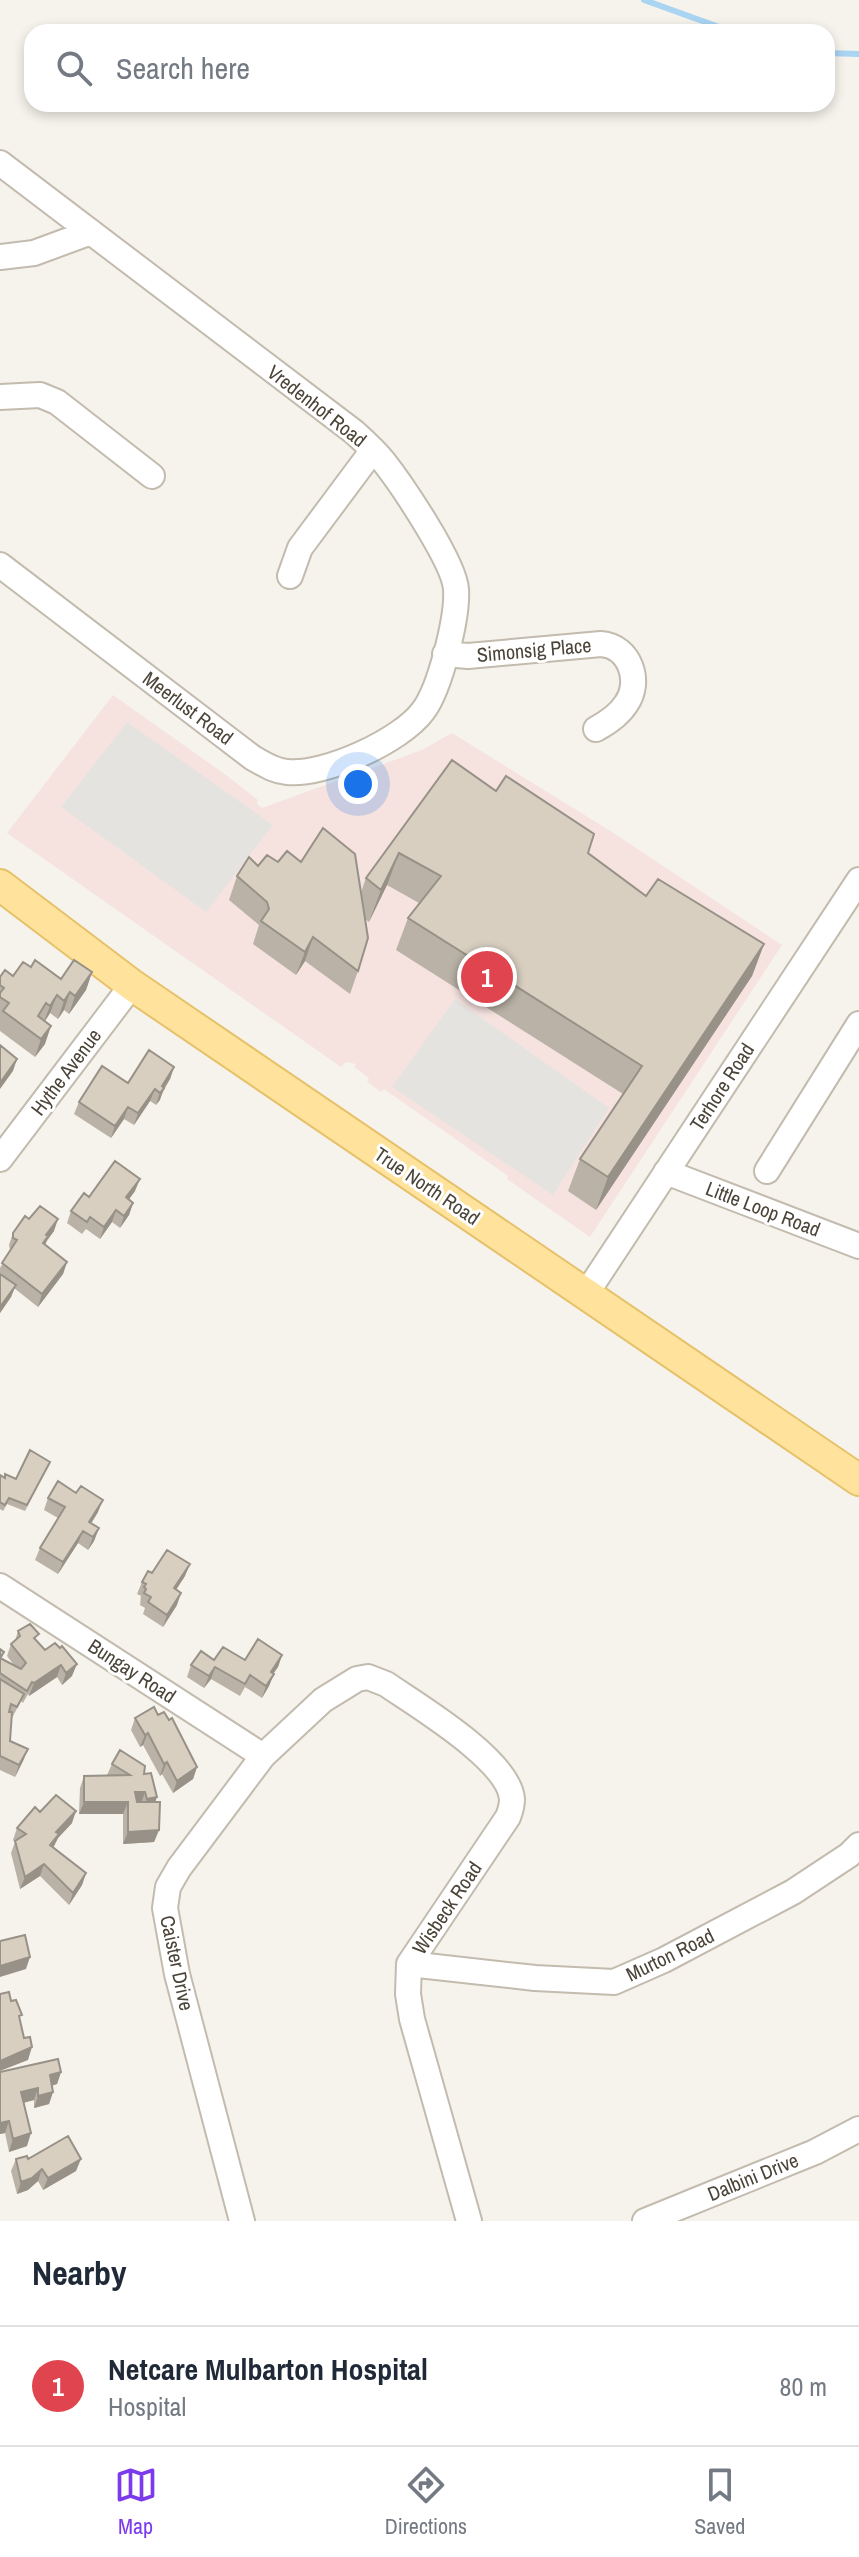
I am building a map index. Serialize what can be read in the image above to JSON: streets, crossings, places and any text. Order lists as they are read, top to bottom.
{
  "streets": {
    "main road": ["True North Road"],
    "street": [
      "Vredenhof Road",
      "Simonsig Place",
      "Meerlust Road",
      "Hythe Avenue",
      "Terhore Road",
      "Little Loop Road",
      "Bungay Road",
      "Wisbeck Road",
      "Murton Road",
      "Caister Drive",
      "Dalbini Drive"
    ]
  },
  "crossings": [
    ["Vredenhof Road", "Simonsig Place"],
    ["Vredenhof Road", "Meerlust Road"],
    ["Hythe Avenue", "True North Road"],
    ["Terhore Road", "True North Road"],
    ["Terhore Road", "Little Loop Road"],
    ["Bungay Road", "Caister Drive"],
    ["Wisbeck Road", "Murton Road"],
    ["Wisbeck Road", "Caister Drive"]
  ],
  "page": {
    "search": "Search here",
    "pins": "1",
    "heading": "Nearby",
    "list": [
      {
        "mark": "1",
        "name": "Netcare Mulbarton Hospital",
        "note": "Hospital",
        "value": "80 m"
      }
    ],
    "nav": ["Map", "Directions", "Saved"]
  }
}
